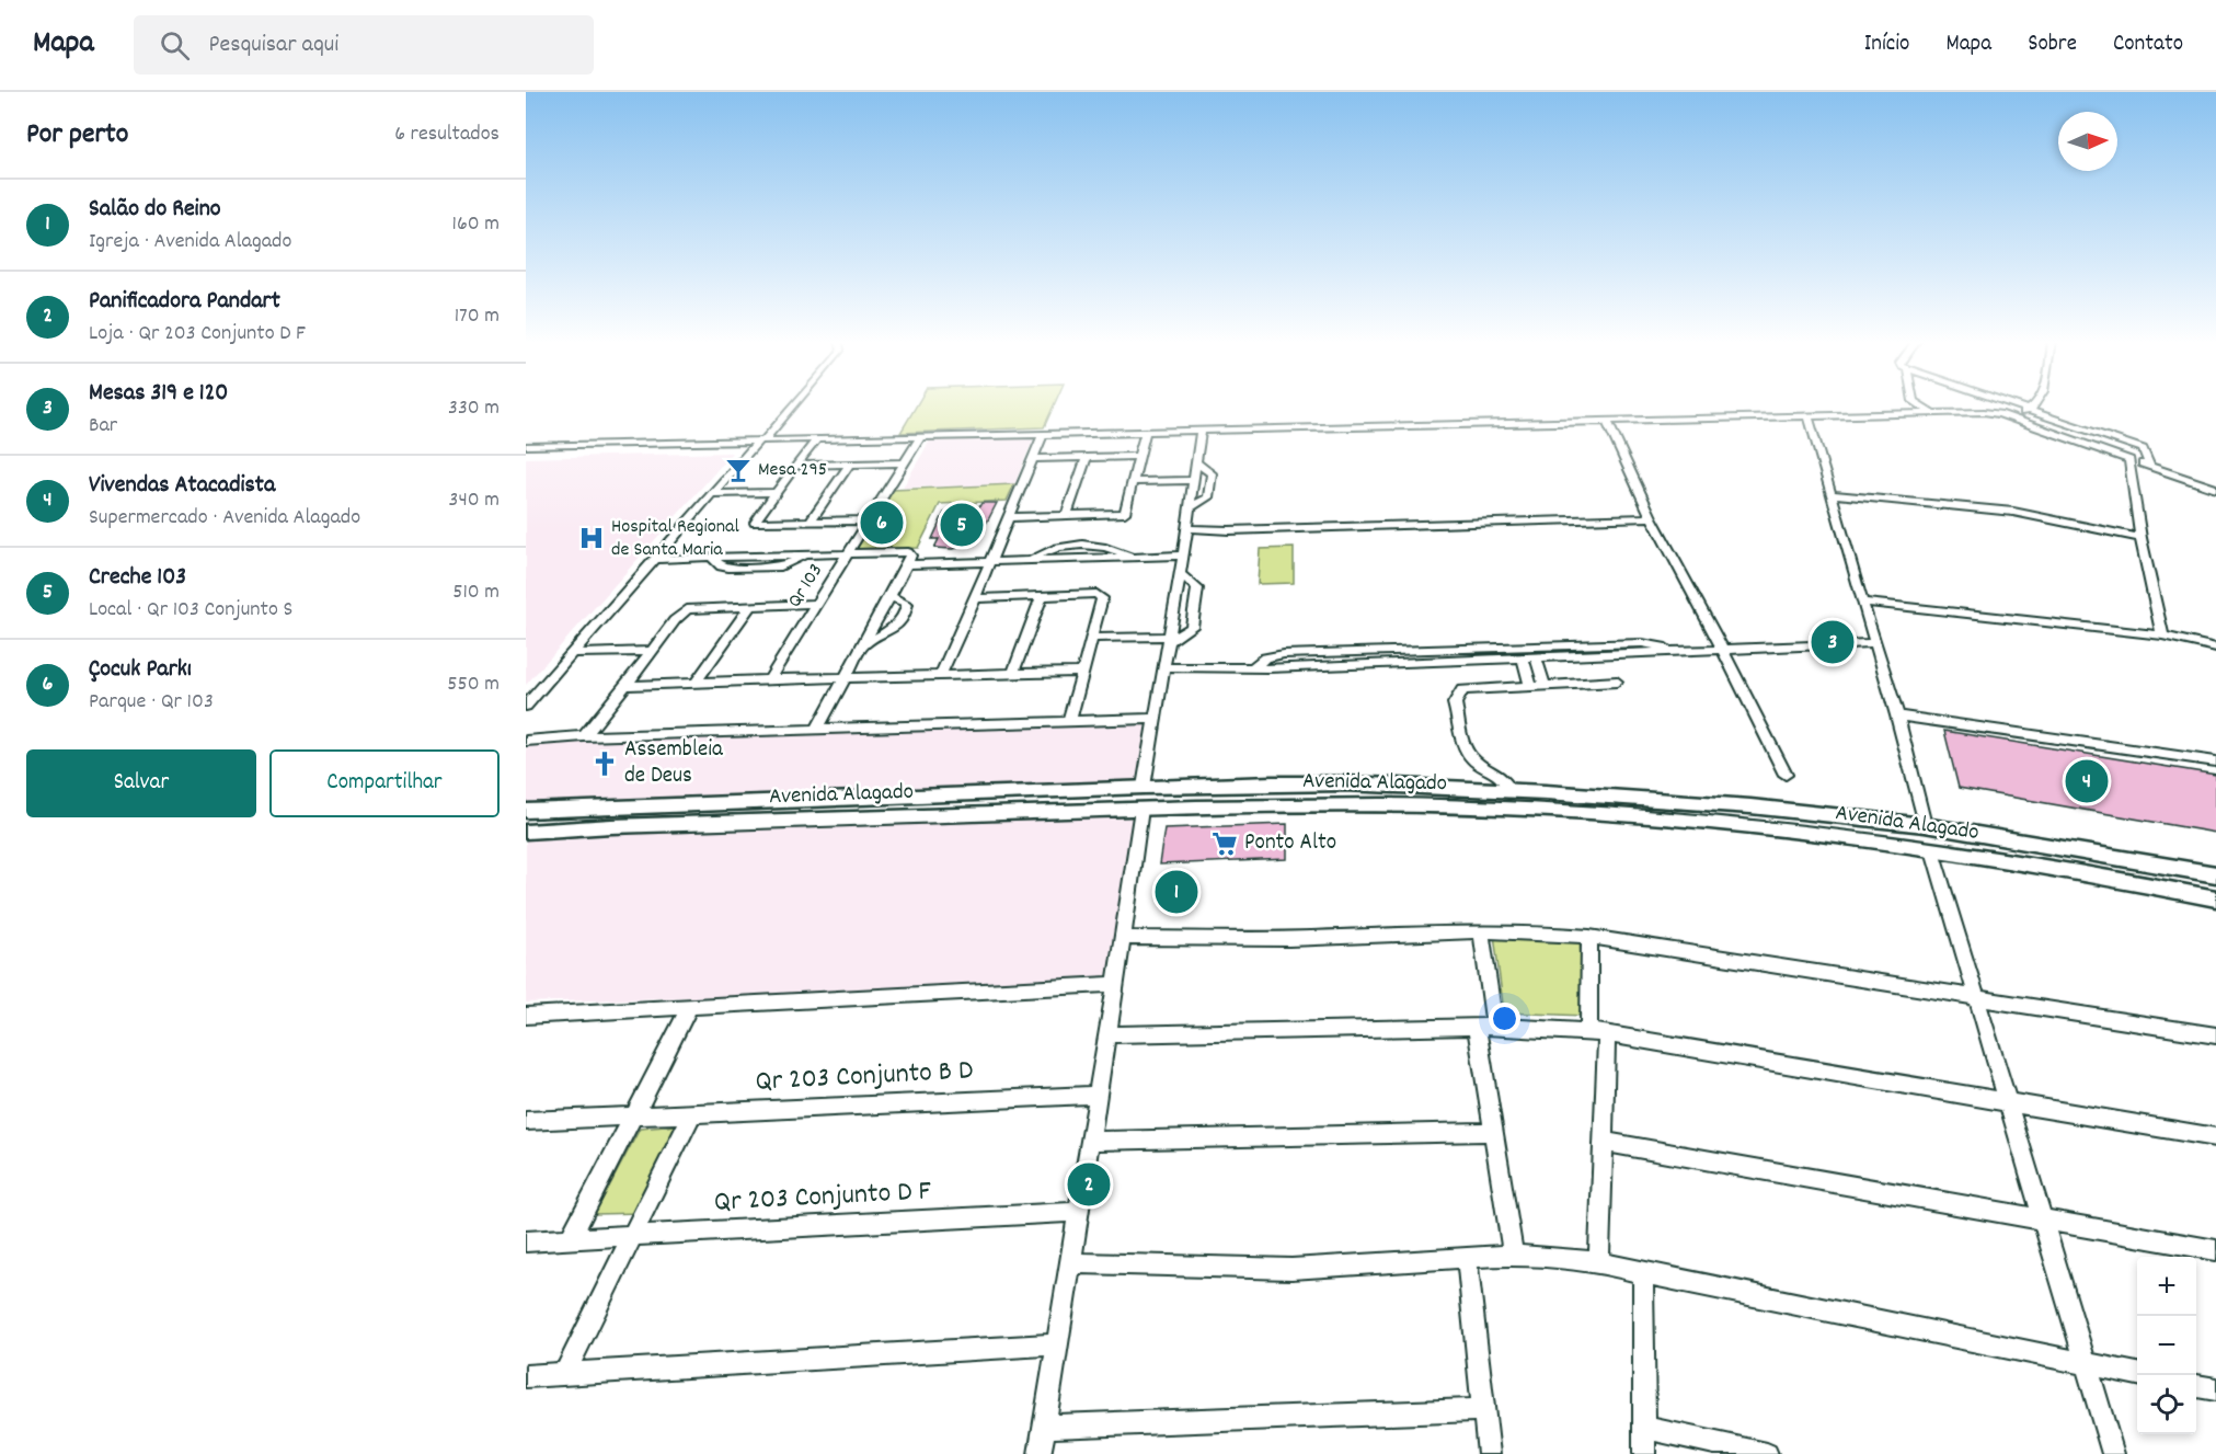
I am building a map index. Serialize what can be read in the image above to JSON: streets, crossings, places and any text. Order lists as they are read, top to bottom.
{
  "streets": {
    "main road": ["Avenida Alagado"],
    "street": ["Qr 103", "Qr 203 Conjunto B D", "Qr 203 Conjunto D F"]
  },
  "places": {
    "bar": ["Mesa 295"],
    "hospital": ["Hospital Regional de Santa Maria"],
    "church": ["Assembleia de Deus"],
    "supermarket": ["Ponto Alto"]
  },
  "north": "right",
  "page": {
    "header": "Mapa",
    "search": "Pesquisar aqui",
    "nav": [
      "Início",
      "Mapa",
      "Sobre",
      "Contato"
    ],
    "heading": ["Por perto", "6 resultados"],
    "list": [
      {
        "mark": "1",
        "name": "Salão do Reino",
        "note": "Igreja · Avenida Alagado",
        "value": "160 m"
      },
      {
        "mark": "2",
        "name": "Panificadora Pandart",
        "note": "Loja · Qr 203 Conjunto D F",
        "value": "170 m"
      },
      {
        "mark": "3",
        "name": "Mesas 319 e 120",
        "note": "Bar",
        "value": "330 m"
      },
      {
        "mark": "4",
        "name": "Vivendas Atacadista",
        "note": "Supermercado · Avenida Alagado",
        "value": "340 m"
      },
      {
        "mark": "5",
        "name": "Creche 103",
        "note": "Local · Qr 103 Conjunto S",
        "value": "510 m"
      },
      {
        "mark": "6",
        "name": "Çocuk Parkı",
        "note": "Parque · Qr 103",
        "value": "550 m"
      }
    ],
    "pins": [
      "6",
      "5",
      "3",
      "4",
      "1",
      "2"
    ],
    "buttons": ["Salvar", "Compartilhar"],
    "map_buttons": ["+", "−"]
  }
}
